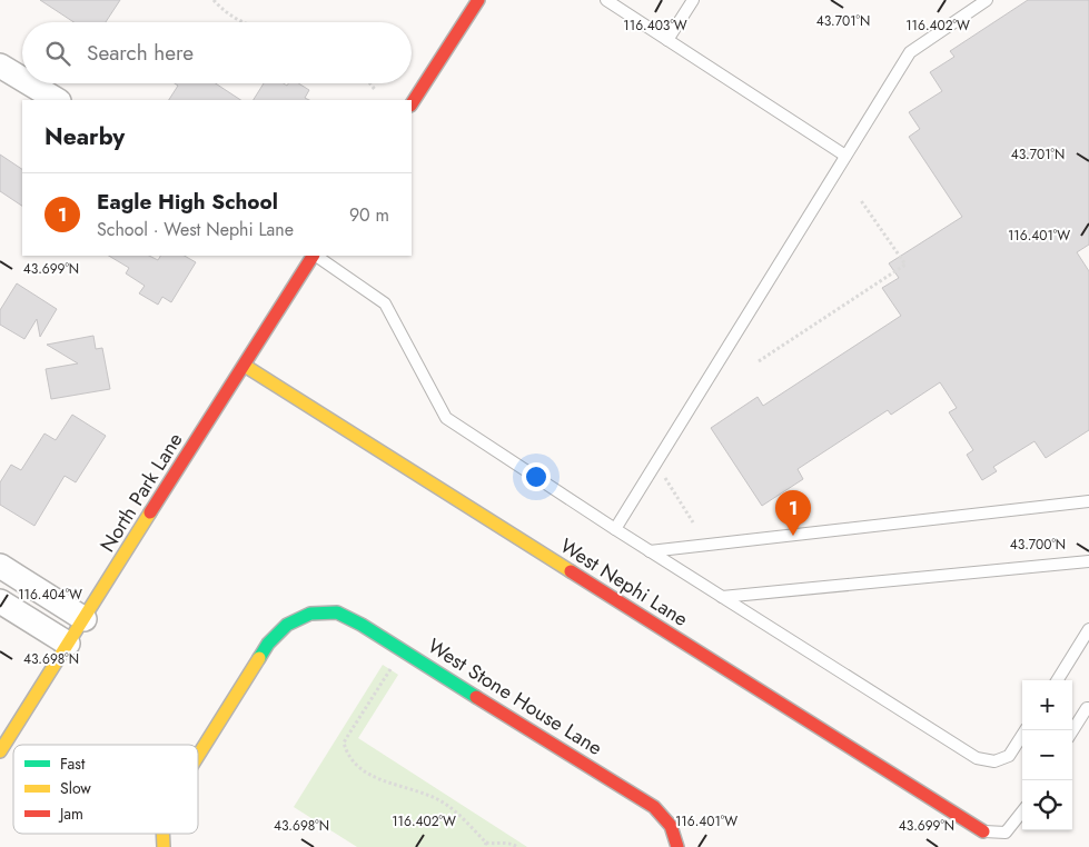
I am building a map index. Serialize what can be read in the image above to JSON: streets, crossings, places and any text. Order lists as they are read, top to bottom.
{
  "streets": {
    "street": ["North Park Lane", "West Nephi Lane", "West Stone House Lane"]
  },
  "crossings": [
    ["North Park Lane", "West Nephi Lane"]
  ],
  "legend": ["Fast", "Slow", "Jam"],
  "page": {
    "search": "Search here",
    "heading": "Nearby",
    "list": [
      {
        "mark": "1",
        "name": "Eagle High School",
        "note": "School · West Nephi Lane",
        "value": "90 m"
      }
    ],
    "pins": "1",
    "map_buttons": ["+", "−"]
  },
  "coordinates": [
    "43.701°N",
    "116.403°W",
    "116.402°W",
    "116.401°W",
    "43.699°N",
    "43.700°N",
    "116.404°W",
    "43.698°N"
  ]
}
